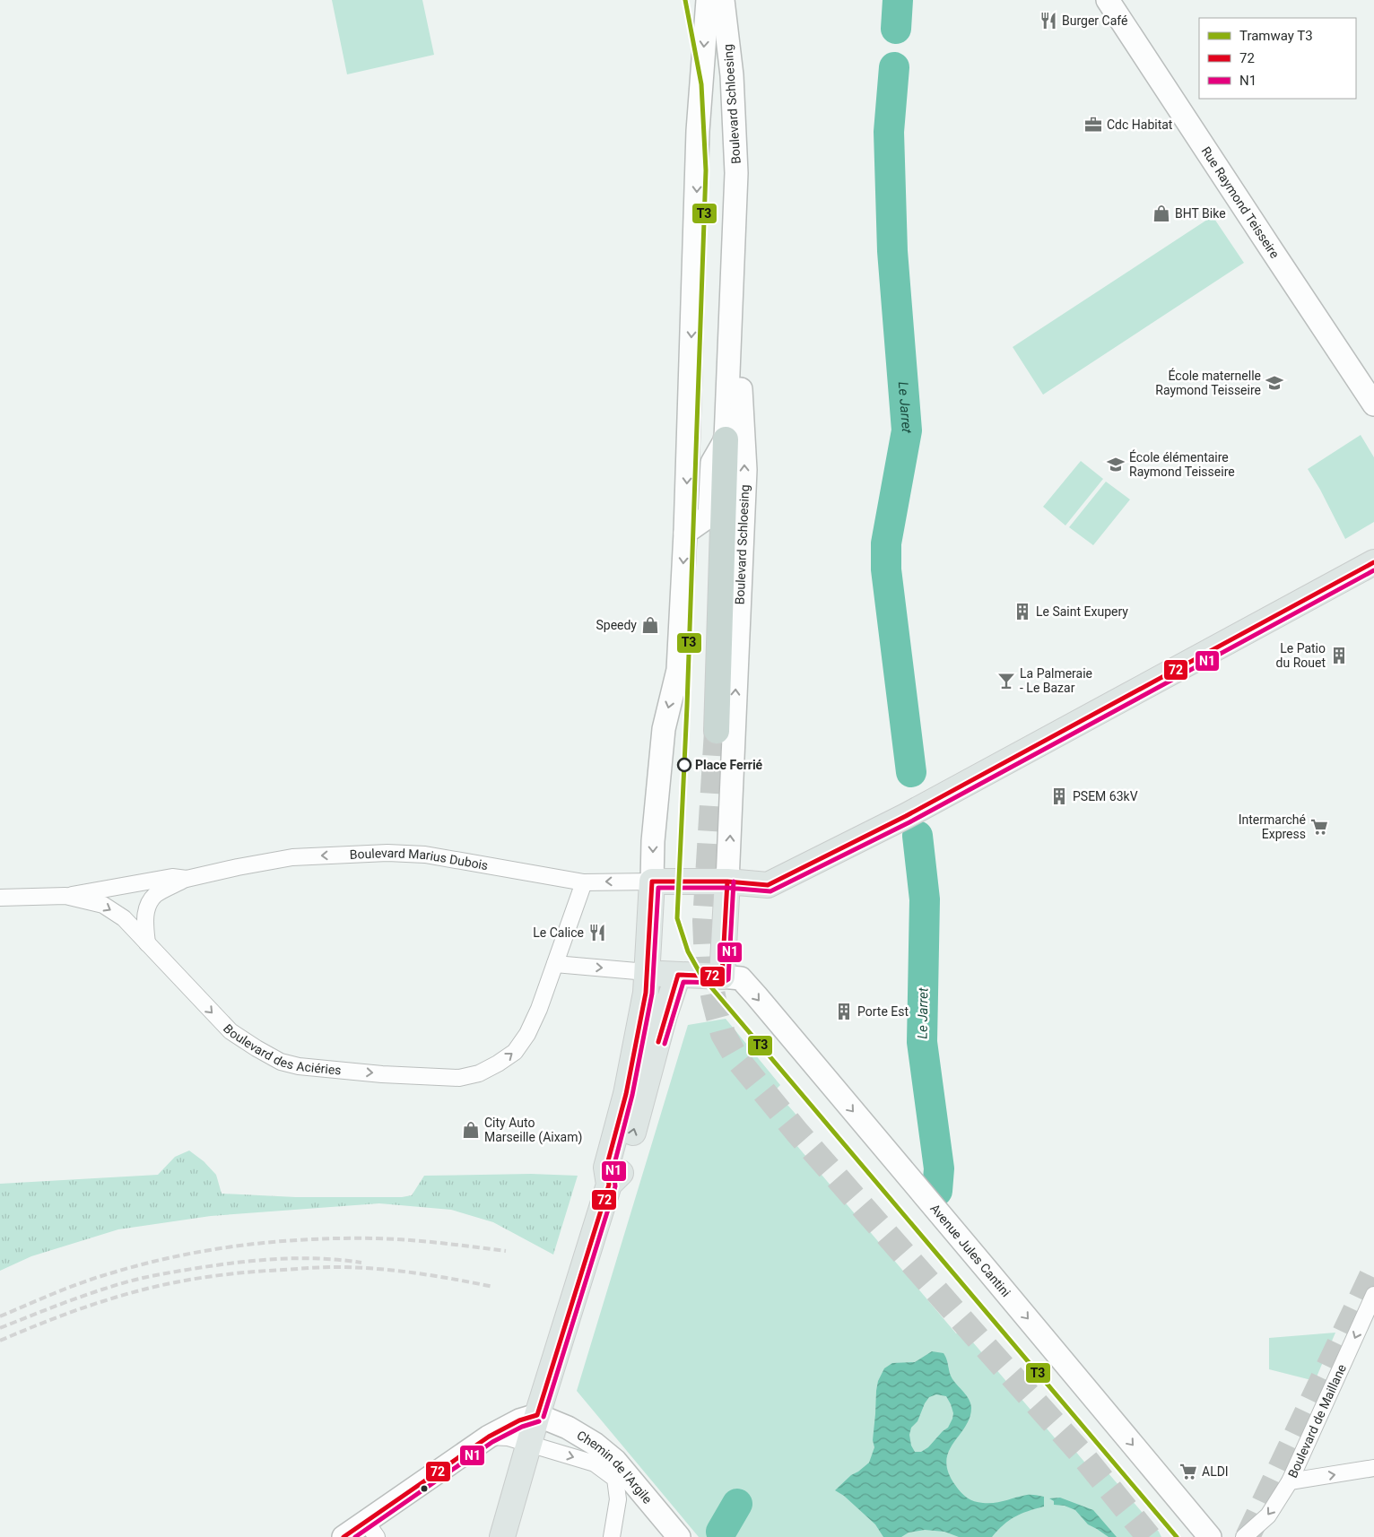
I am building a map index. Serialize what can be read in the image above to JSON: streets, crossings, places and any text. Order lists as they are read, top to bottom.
{
  "streets": {
    "main road": [
      "Boulevard Schloesing",
      "Rue Raymond Teisseire",
      "Avenue Jules Cantini",
      "Chemin de l'Argile"
    ],
    "street": ["Boulevard Marius Dubois", "Boulevard des Aciéries", "Boulevard de Maillane"]
  },
  "crossings": [
    ["Boulevard Schloesing", "Boulevard Marius Dubois"],
    ["Boulevard Marius Dubois", "Boulevard des Aciéries"]
  ],
  "one_way": [
    "Boulevard Marius Dubois",
    "Boulevard des Aciéries",
    "Avenue Jules Cantini",
    "Boulevard de Maillane"
  ],
  "water": ["Le Jarret"],
  "places": {
    "restaurant": ["Burger Café", "Le Calice"],
    "office": ["Cdc Habitat"],
    "shop": ["BHT Bike", "Speedy", "City Auto Marseille (Aixam)"],
    "school or university": ["École maternelle Raymond Teisseire", "École élémentaire Raymond Teisseire"],
    "building": [
      "Le Saint Exupery",
      "Le Patio du Rouet",
      "PSEM 63kV",
      "Porte Est"
    ],
    "bar": ["La Palmeraie - Le Bazar"],
    "other": ["Place Ferrié"],
    "supermarket": ["Intermarché Express", "ALDI"]
  },
  "lines": ["tram line T3", "transit line 72", "transit line N1"],
  "legend": ["Tramway T3", "72", "N1"]
}
